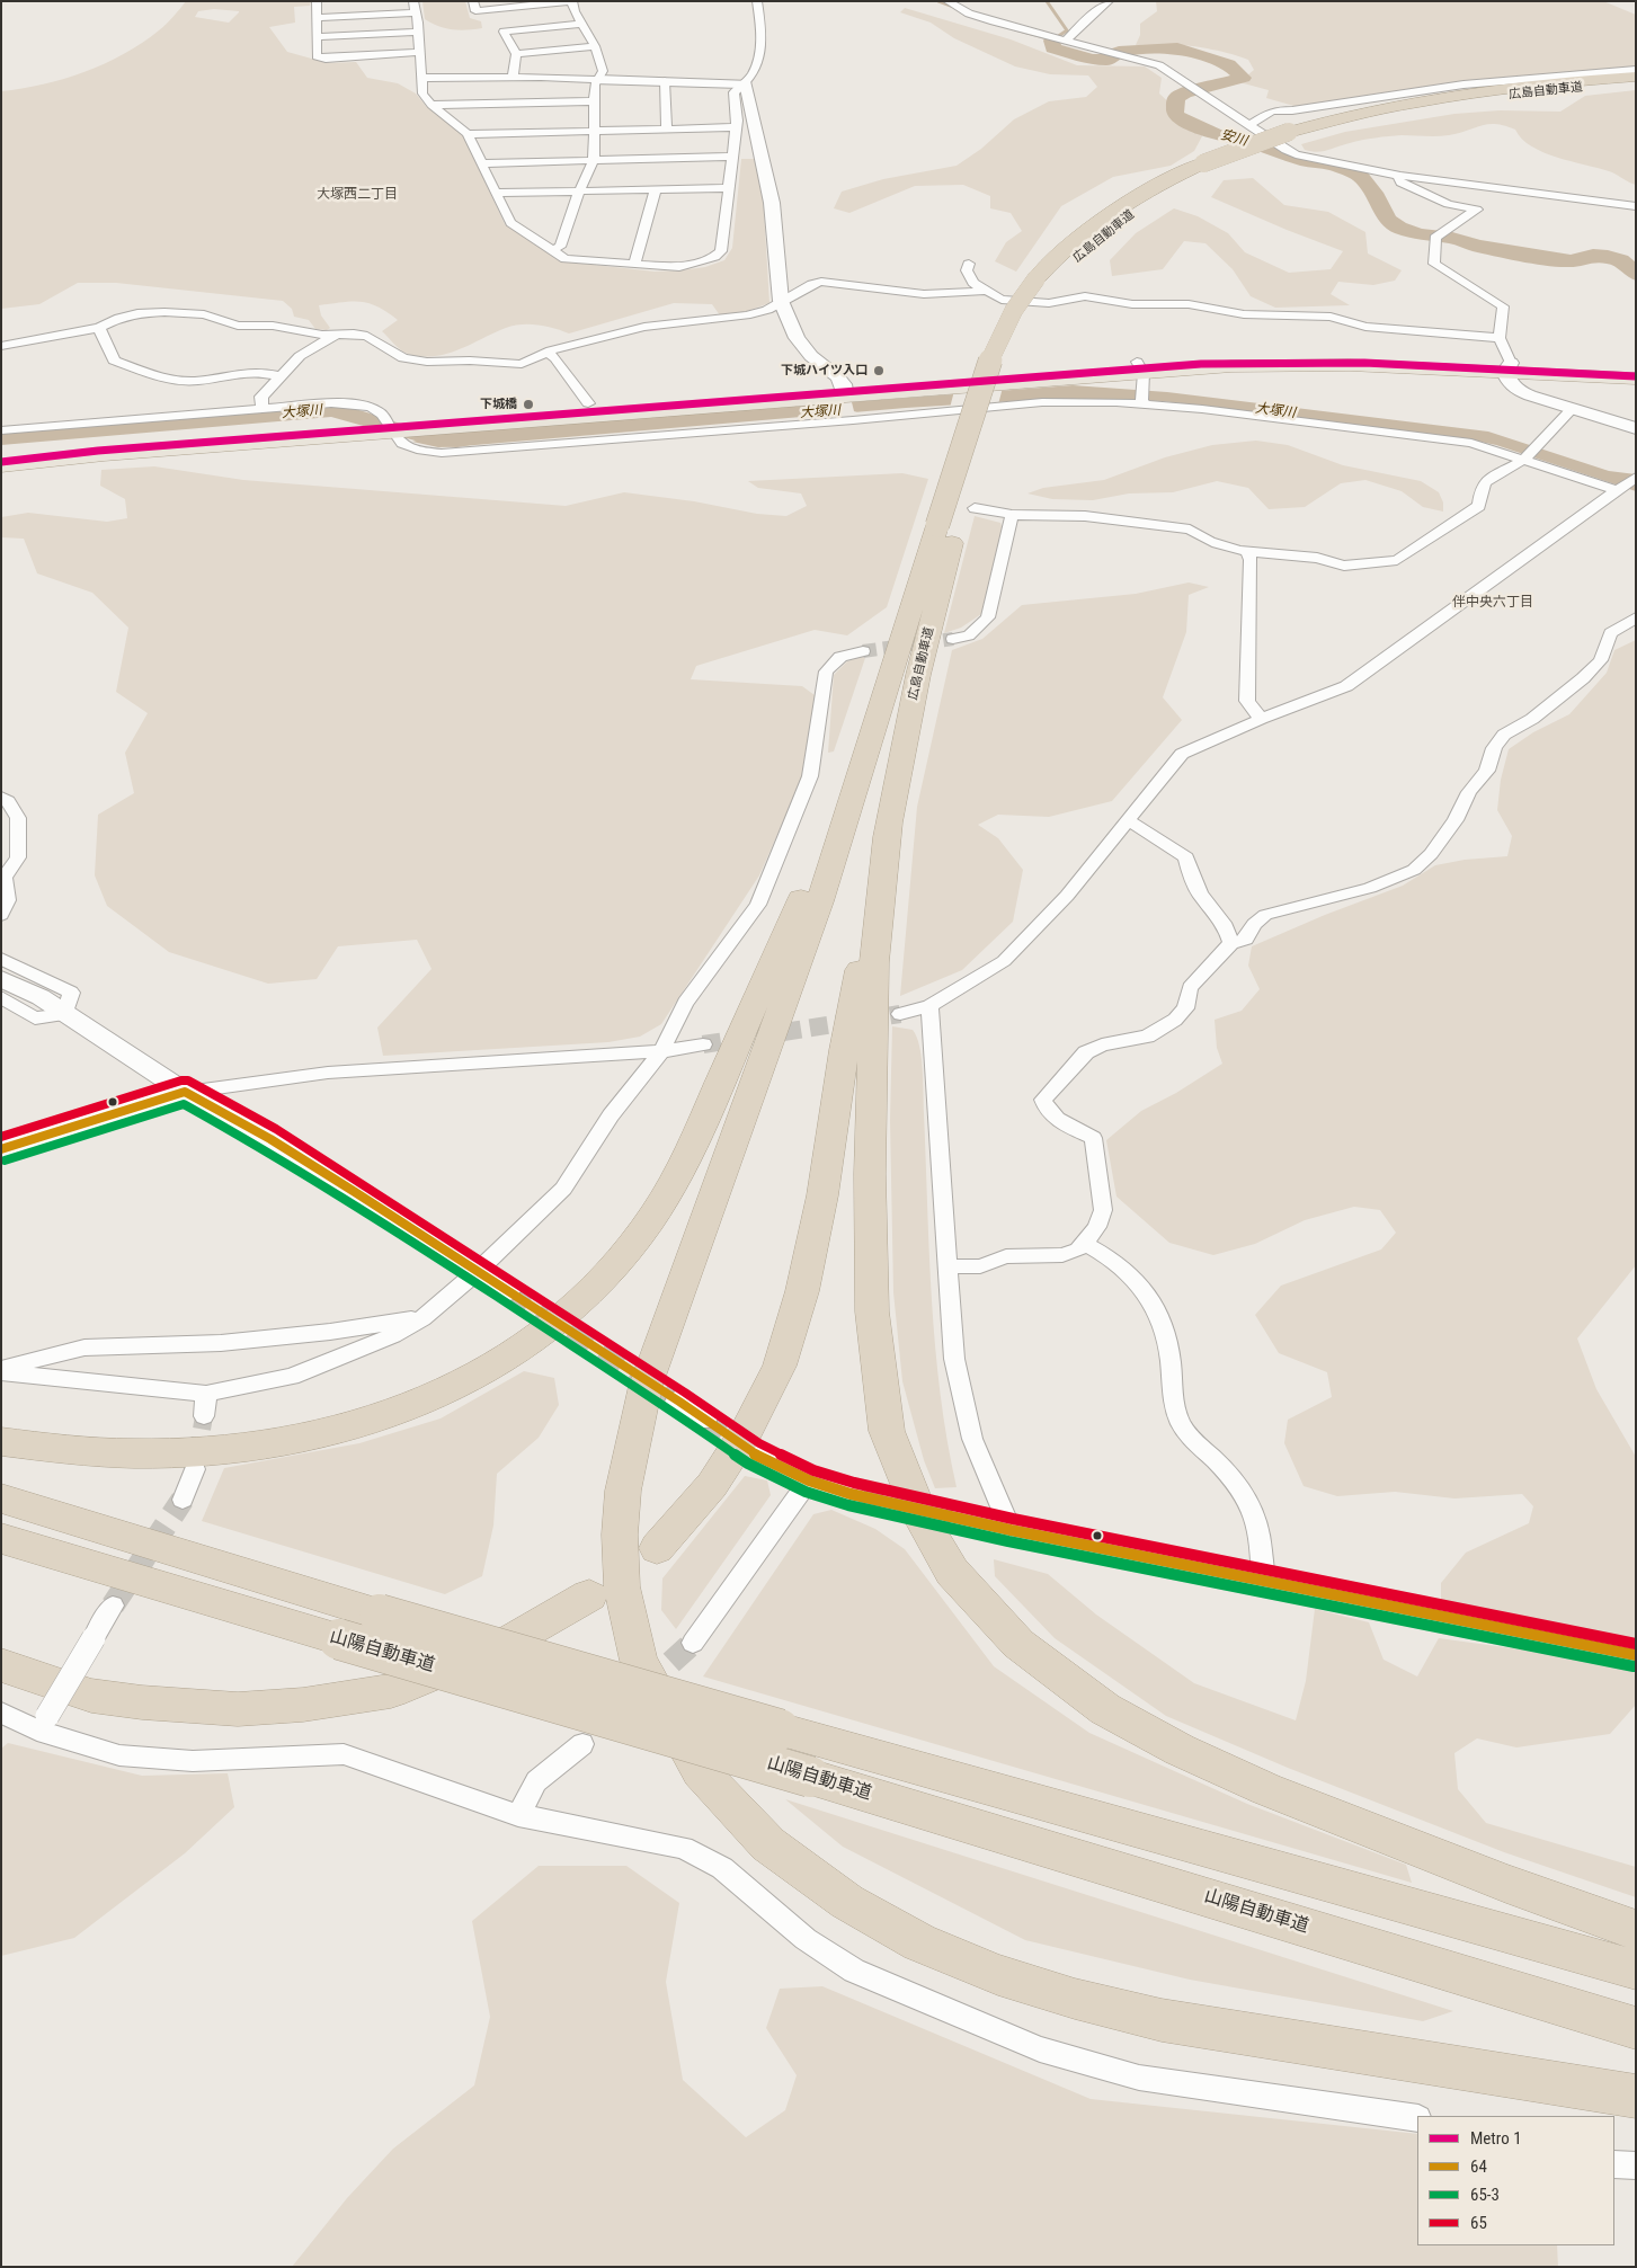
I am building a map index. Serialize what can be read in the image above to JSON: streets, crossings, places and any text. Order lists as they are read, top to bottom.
{
  "streets": {
    "highway": ["広島自動車道", "山陽自動車道"]
  },
  "districts": ["大塚西二丁目", "伴中央六丁目"],
  "water": ["安川", "大塚川"],
  "places": ["下城ハイツ入口", "下城橋"],
  "lines": [
    "metro line 1",
    "transit line 65",
    "transit line 64",
    "transit line 65-3"
  ],
  "legend": [
    "Metro 1",
    "64",
    "65-3",
    "65"
  ]
}
